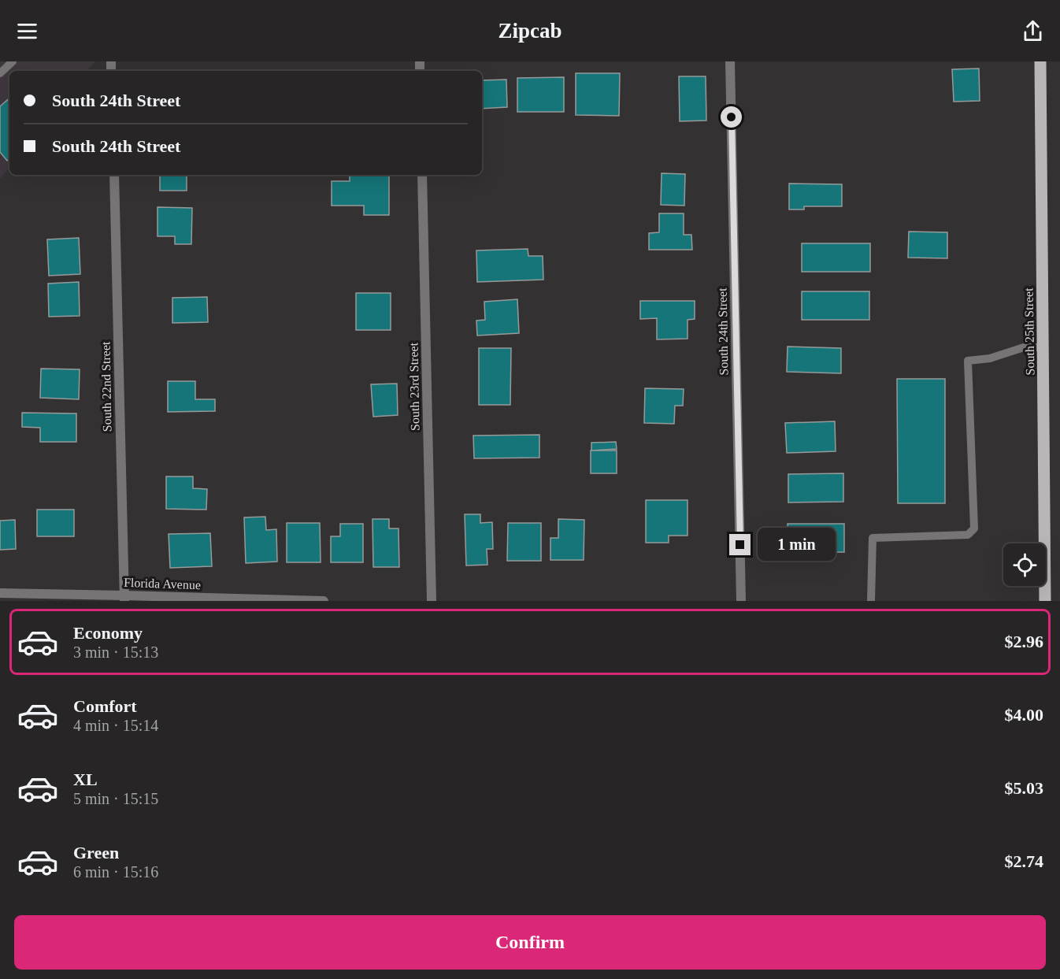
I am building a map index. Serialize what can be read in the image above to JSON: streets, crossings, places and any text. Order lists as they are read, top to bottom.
{
  "streets": {
    "main road": ["South 25th Street"],
    "street": [
      "South 24th Street",
      "South 22nd Street",
      "South 23rd Street",
      "Florida Avenue"
    ]
  },
  "crossings": [
    ["South 22nd Street", "Florida Avenue"]
  ],
  "page": {
    "header": "Zipcab",
    "banner": ["South 24th Street", "South 24th Street"],
    "bubble": "1 min",
    "list": [
      {
        "name": "Economy",
        "note": "3 min · 15:13",
        "value": "$2.96"
      },
      {
        "name": "Comfort",
        "note": "4 min · 15:14",
        "value": "$4.00"
      },
      {
        "name": "XL",
        "note": "5 min · 15:15",
        "value": "$5.03"
      },
      {
        "name": "Green",
        "note": "6 min · 15:16",
        "value": "$2.74"
      }
    ],
    "buttons": "Confirm"
  }
}
